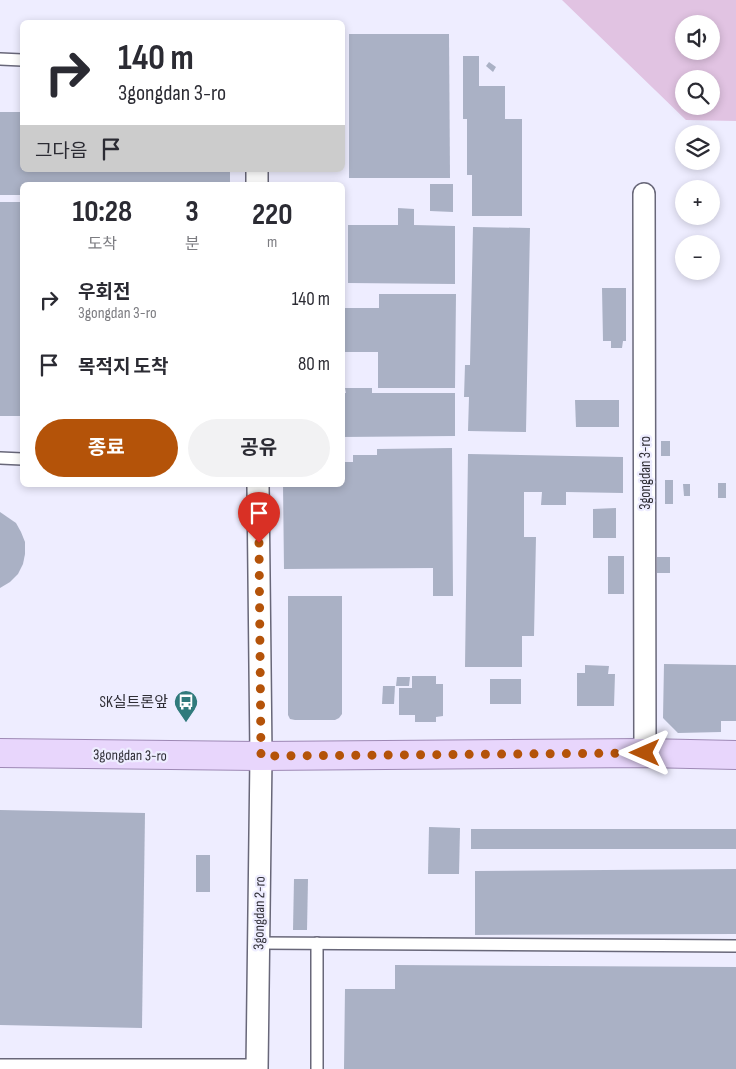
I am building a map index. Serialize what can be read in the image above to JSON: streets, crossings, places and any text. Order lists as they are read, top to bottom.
{
  "streets": {
    "main road": ["3gongdan 3-ro"],
    "street": ["3gongdan 2-ro"]
  },
  "crossings": [
    ["3gongdan 3-ro", "3gongdan 2-ro"]
  ],
  "places": {
    "bus stop": ["SK실트론앞"]
  },
  "page": {
    "map_buttons": ["+", "−"],
    "turn": ["140 m", "3gongdan 3-ro"],
    "then": "그다음",
    "eta": [
      "10:28",
      "도착",
      "3",
      "분",
      "220",
      "m"
    ],
    "list": [
      {
        "name": "우회전",
        "note": "3gongdan 3-ro",
        "value": "140 m"
      },
      {
        "name": "목적지 도착",
        "value": "80 m"
      }
    ],
    "buttons": ["종료", "공유"]
  }
}
